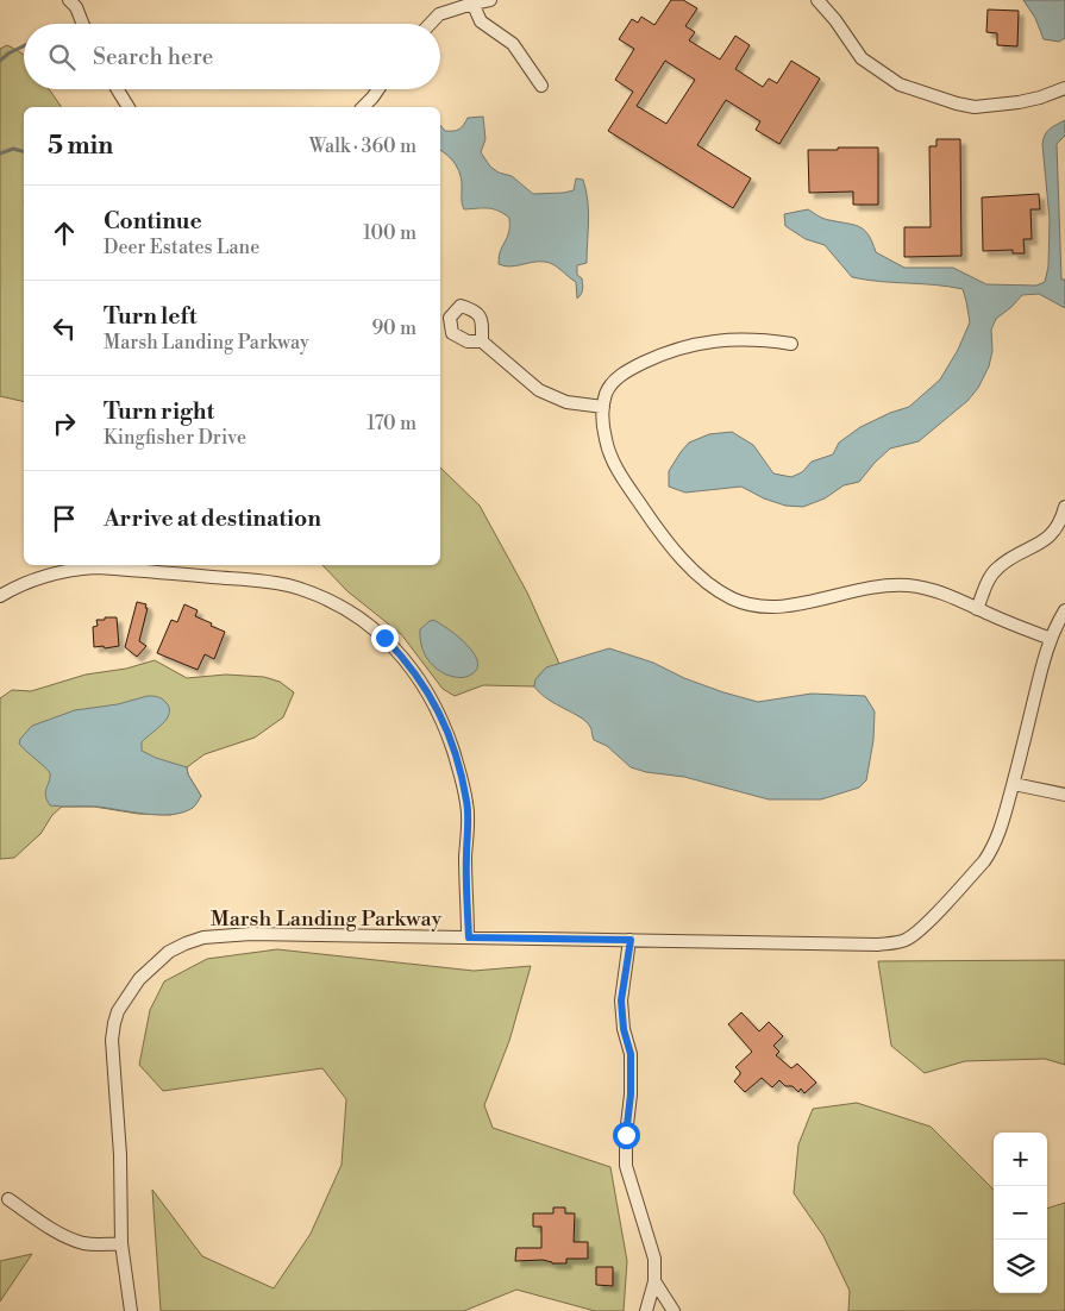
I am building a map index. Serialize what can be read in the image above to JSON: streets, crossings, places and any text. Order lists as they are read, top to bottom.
{
  "streets": {
    "street": ["Marsh Landing Parkway"]
  },
  "page": {
    "search": "Search here",
    "heading": ["5 min", "Walk · 360 m"],
    "list": [
      ["Continue", "Deer Estates Lane", "100 m"],
      ["Turn left", "Marsh Landing Parkway", "90 m"],
      ["Turn right", "Kingfisher Drive", "170 m"],
      "Arrive at destination"
    ],
    "map_buttons": ["+", "−"]
  }
}
